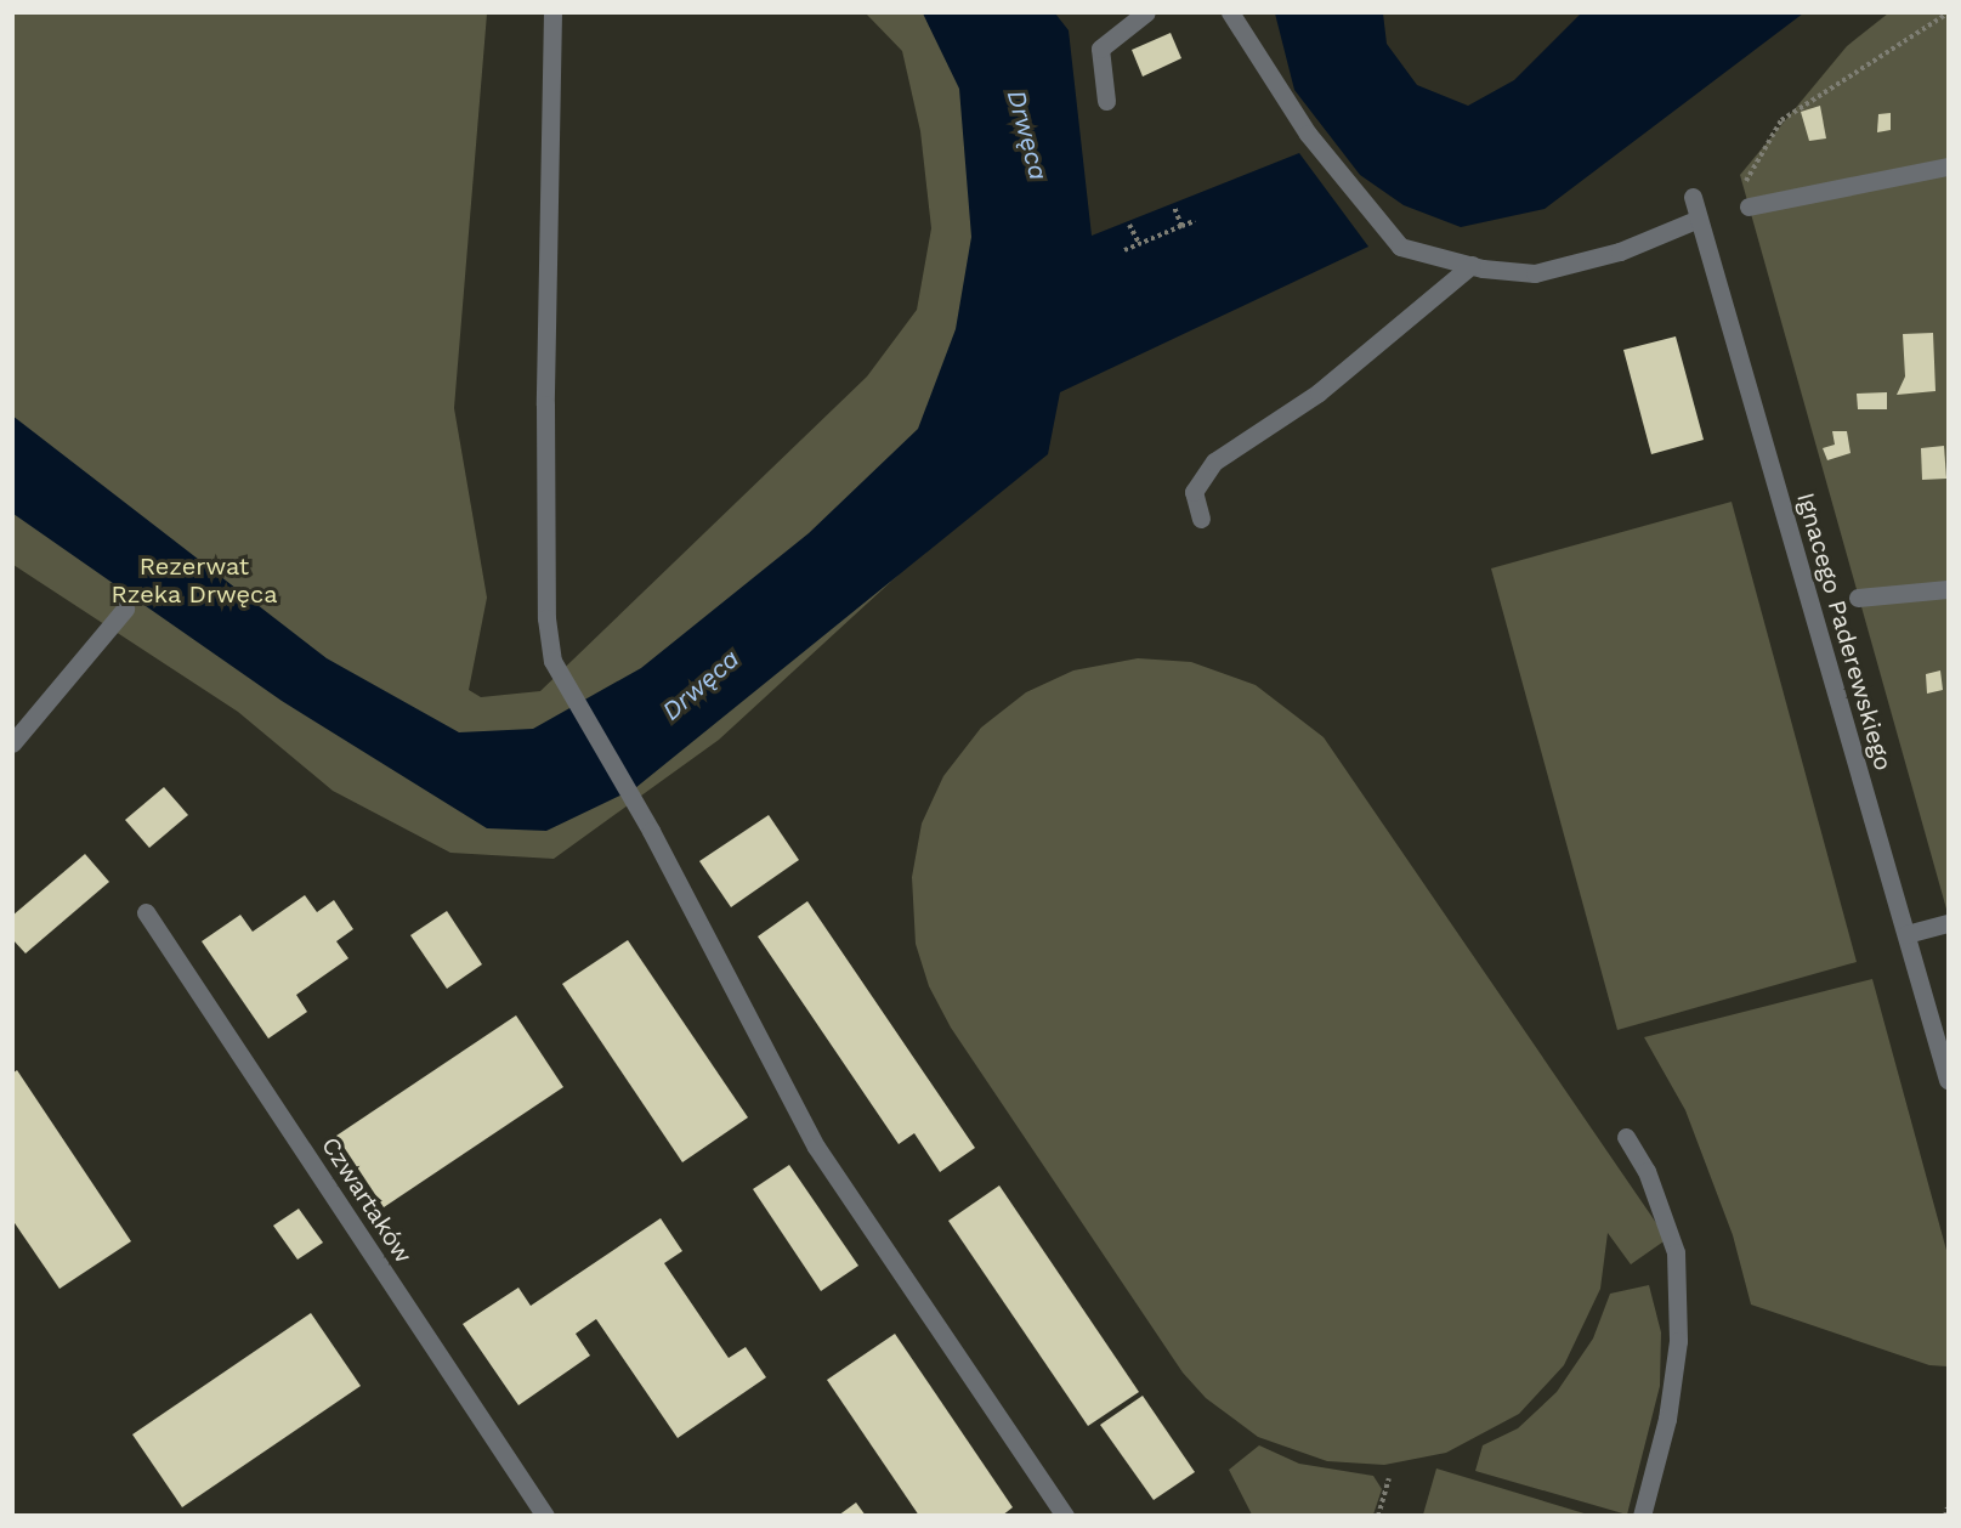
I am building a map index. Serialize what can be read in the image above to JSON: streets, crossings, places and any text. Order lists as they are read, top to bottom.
{
  "streets": {
    "street": ["Ignacego Paderewskiego", "Czwartaków"]
  },
  "water": ["Drwęca"],
  "parks": ["Rezerwat Rzeka Drwęca"]
}
